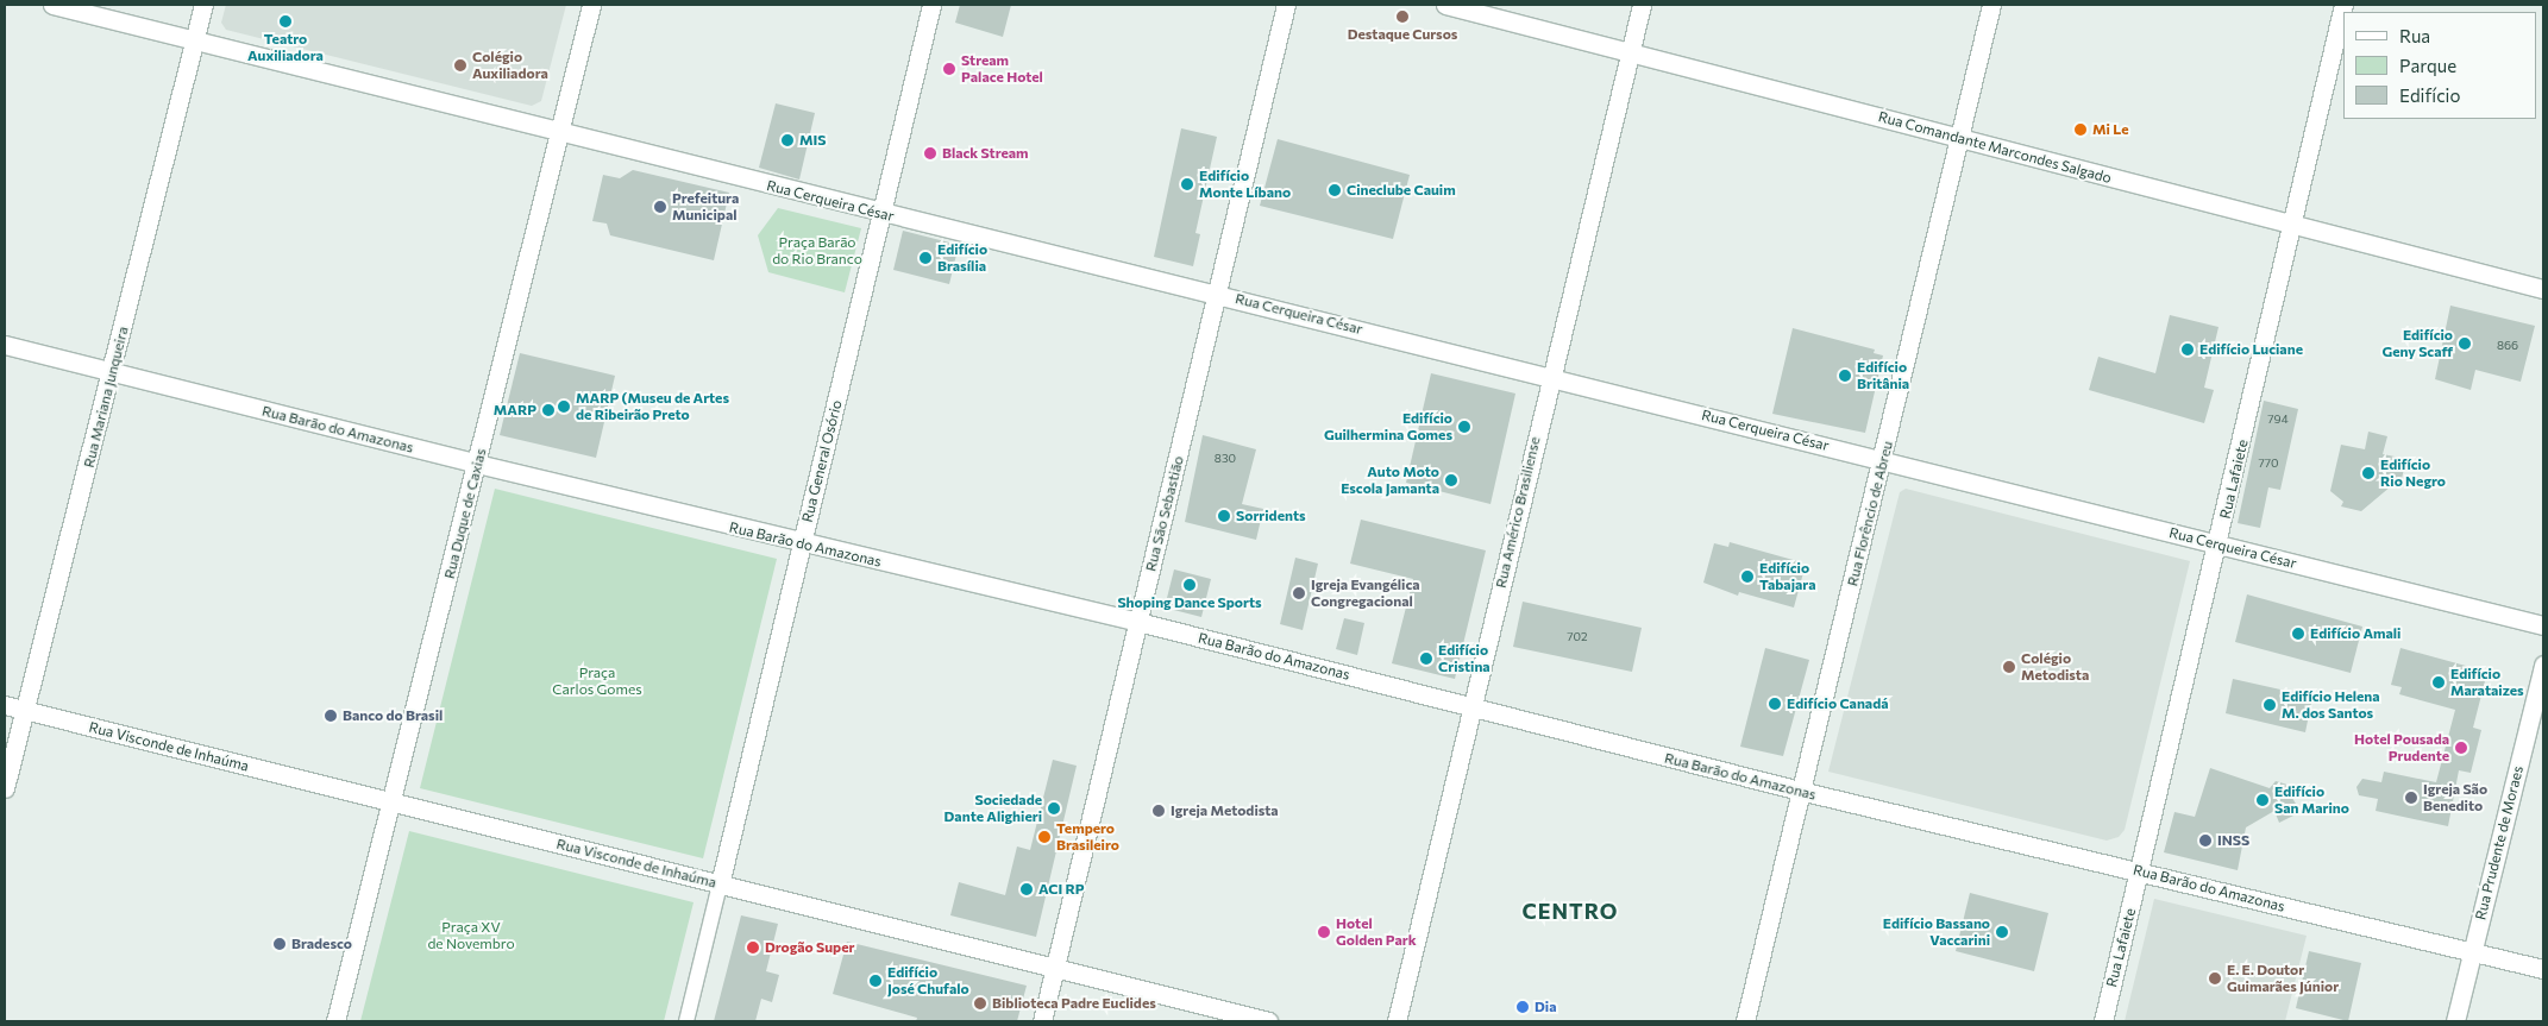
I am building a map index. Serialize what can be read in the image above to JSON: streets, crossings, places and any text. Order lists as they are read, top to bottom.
{
  "streets": {
    "street": [
      "Rua Comandante Marcondes Salgado",
      "Rua Cerqueira César",
      "Rua Mariana Junqueira",
      "Rua Barão do Amazonas",
      "Rua General Osório",
      "Rua Lafaiete",
      "Rua Américo Brasiliense",
      "Rua Duque de Caxias",
      "Rua São Sebastião",
      "Rua Florêncio de Abreu",
      "Rua Visconde de Inhaúma",
      "Rua Prudente de Moraes"
    ]
  },
  "crossings": [
    ["Rua Comandante Marcondes Salgado", "Rua Lafaiete"],
    ["Rua Comandante Marcondes Salgado", "Rua Américo Brasiliense"],
    ["Rua Comandante Marcondes Salgado", "Rua Florêncio de Abreu"],
    ["Rua Cerqueira César", "Rua Mariana Junqueira"],
    ["Rua Cerqueira César", "Rua General Osório"],
    ["Rua Cerqueira César", "Rua Lafaiete"],
    ["Rua Cerqueira César", "Rua Américo Brasiliense"],
    ["Rua Cerqueira César", "Rua Duque de Caxias"],
    ["Rua Cerqueira César", "Rua São Sebastião"],
    ["Rua Cerqueira César", "Rua Florêncio de Abreu"],
    ["Rua Mariana Junqueira", "Rua Barão do Amazonas"],
    ["Rua Mariana Junqueira", "Rua Visconde de Inhaúma"],
    ["Rua Barão do Amazonas", "Rua General Osório"],
    ["Rua Barão do Amazonas", "Rua Lafaiete"],
    ["Rua Barão do Amazonas", "Rua Américo Brasiliense"],
    ["Rua Barão do Amazonas", "Rua Duque de Caxias"],
    ["Rua Barão do Amazonas", "Rua São Sebastião"],
    ["Rua Barão do Amazonas", "Rua Florêncio de Abreu"],
    ["Rua Barão do Amazonas", "Rua Prudente de Moraes"],
    ["Rua General Osório", "Rua Visconde de Inhaúma"],
    ["Rua Duque de Caxias", "Rua Visconde de Inhaúma"],
    ["Rua São Sebastião", "Rua Visconde de Inhaúma"]
  ],
  "districts": ["CENTRO"],
  "parks": ["Praça Barão do Rio Branco", "Praça Carlos Gomes", "Praça XV de Novembro"],
  "places": [
    "Destaque Cursos",
    "Teatro Auxiliadora",
    "Colégio Auxiliadora",
    "Stream Palace Hotel",
    "Mi Le",
    "MIS",
    "Black Stream",
    "Edifício Monte Líbano",
    "Cineclube Cauim",
    "Prefeitura Municipal",
    "Edifício Brasília",
    "Edifício Geny Scaff",
    "Edifício Luciane",
    "Edifício Britânia",
    "MARP (Museu de Artes de Ribeirão Preto",
    "MARP",
    "Edifício Guilhermina Gomes",
    "Edifício Rio Negro",
    "Auto Moto Escola Jamanta",
    "Sorridents",
    "Edifício Tabajara",
    "Shoping Dance Sports",
    "Igreja Evangélica Congregacional",
    "Edifício Amali",
    "Edifício Cristina",
    "Colégio Metodista",
    "Edifício Marataizes",
    "Edifício Canadá",
    "Edifício Helena M. dos Santos",
    "Banco do Brasil",
    "Hotel Pousada Prudente",
    "Igreja São Benedito",
    "Edifício San Marino",
    "Sociedade Dante Alighieri",
    "Igreja Metodista",
    "Tempero Brasileiro",
    "INSS",
    "ACI RP",
    "Hotel Golden Park",
    "Edifício Bassano Vaccarini",
    "Bradesco",
    "Drogão Super",
    "E. E. Doutor Guimarães Júnior",
    "Edifício José Chufalo",
    "Biblioteca Padre Euclides",
    "Dia"
  ],
  "house_numbers": [
    "866",
    "794",
    "830",
    "770",
    "702"
  ],
  "legend": ["Rua", "Parque", "Edifício"]
}
